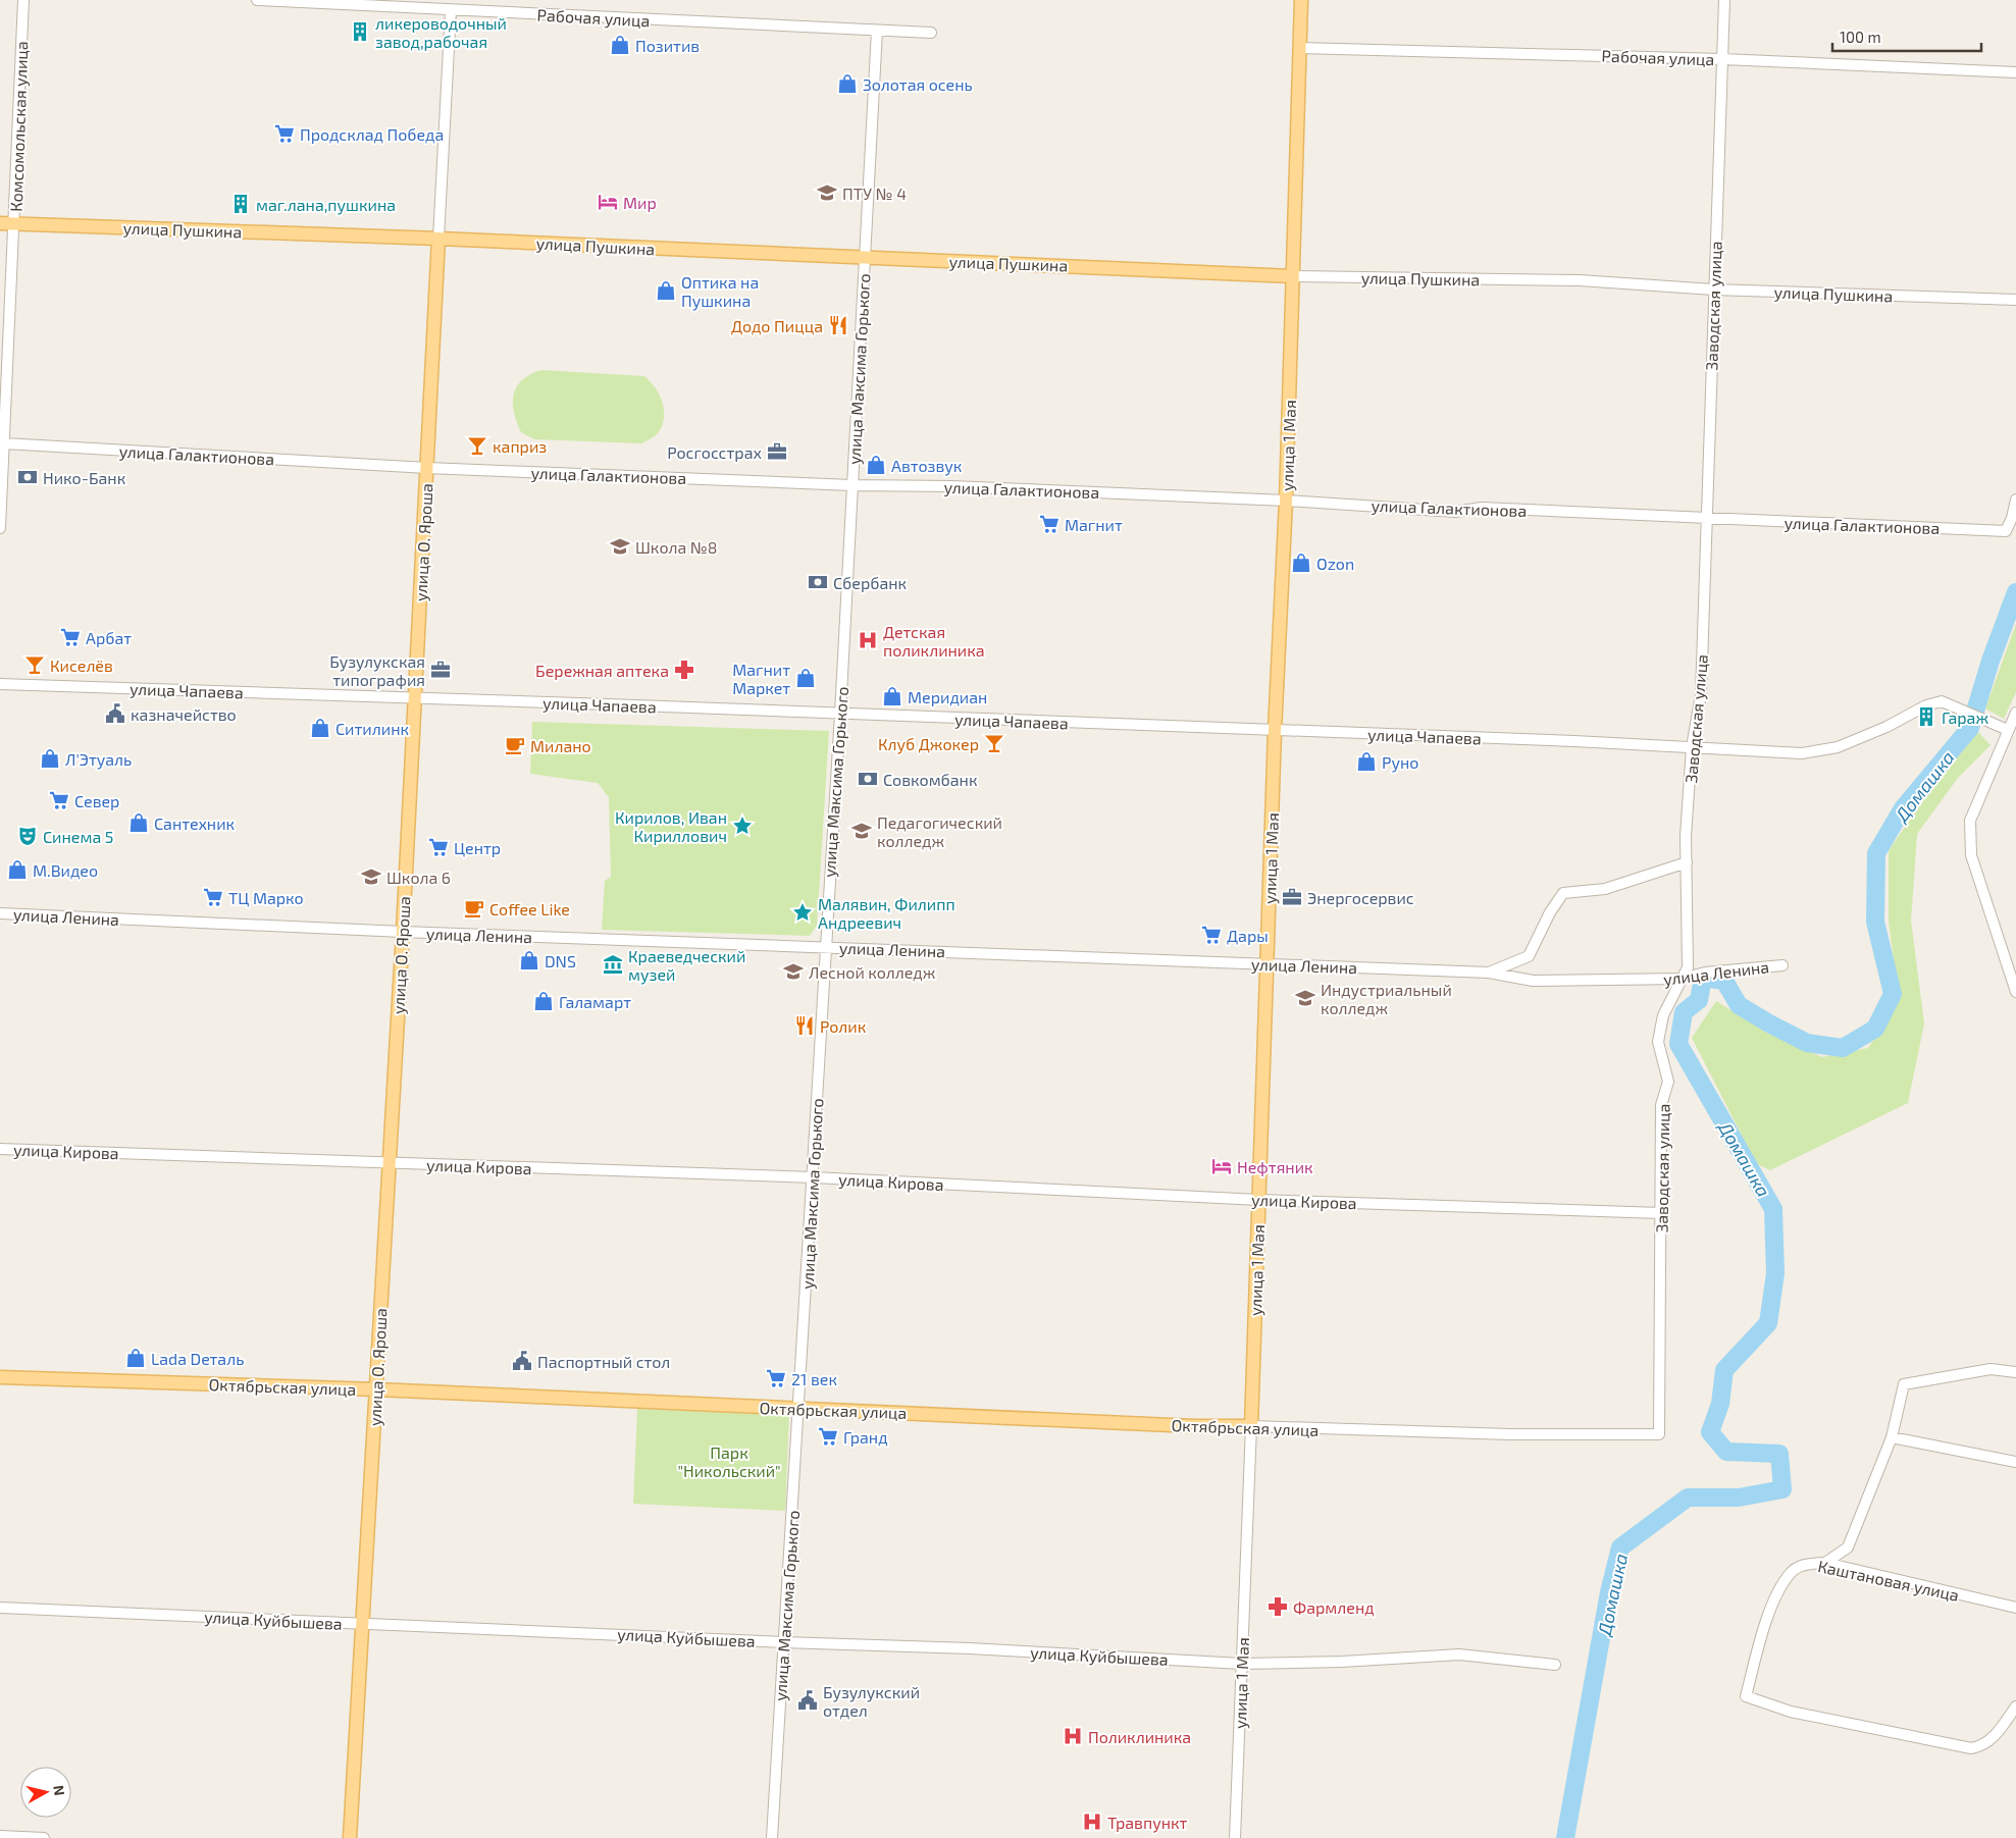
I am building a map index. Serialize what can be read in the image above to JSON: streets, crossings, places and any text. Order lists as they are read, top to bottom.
{
  "streets": {
    "main road": [
      "улица Пушкина",
      "улица 1 Мая",
      "улица О. Яроша",
      "Октябрьская улица"
    ],
    "street": [
      "Рабочая улица",
      "Комсомольская улица",
      "Заводская улица",
      "улица Максима Горького",
      "улица Галактионова",
      "улица Чапаева",
      "улица Ленина",
      "улица Кирова",
      "Каштановая улица",
      "улица Куйбышева"
    ]
  },
  "crossings": [
    ["Рабочая улица", "Заводская улица"],
    ["Рабочая улица", "улица Максима Горького"],
    ["Рабочая улица", "улица 1 Мая"],
    ["Рабочая улица", "улица О. Яроша"],
    ["Комсомольская улица", "улица Пушкина"],
    ["Комсомольская улица", "улица Галактионова"],
    ["улица Пушкина", "Заводская улица"],
    ["улица Пушкина", "улица Максима Горького"],
    ["улица Пушкина", "улица 1 Мая"],
    ["улица Пушкина", "улица О. Яроша"],
    ["Заводская улица", "улица Галактионова"],
    ["Заводская улица", "улица Чапаева"],
    ["Заводская улица", "улица Ленина"],
    ["Заводская улица", "улица Кирова"],
    ["Заводская улица", "Октябрьская улица"],
    ["улица Максима Горького", "улица Галактионова"],
    ["улица Максима Горького", "улица Чапаева"],
    ["улица Максима Горького", "улица Ленина"],
    ["улица Максима Горького", "улица Кирова"],
    ["улица Максима Горького", "Октябрьская улица"],
    ["улица Максима Горького", "улица Куйбышева"],
    ["улица 1 Мая", "улица Галактионова"],
    ["улица 1 Мая", "улица Чапаева"],
    ["улица 1 Мая", "улица Ленина"],
    ["улица 1 Мая", "улица Кирова"],
    ["улица 1 Мая", "Октябрьская улица"],
    ["улица 1 Мая", "улица Куйбышева"],
    ["улица Галактионова", "улица О. Яроша"],
    ["улица О. Яроша", "улица Чапаева"],
    ["улица О. Яроша", "улица Ленина"],
    ["улица О. Яроша", "улица Кирова"],
    ["улица О. Яроша", "Октябрьская улица"],
    ["улица О. Яроша", "улица Куйбышева"]
  ],
  "water": ["Домашка"],
  "parks": ["Парк \"Никольский\""],
  "places": {
    "building": ["ликероводочный завод,рабочая", "маг.лана,пушкина", "Гараж"],
    "shop": [
      "Позитив",
      "Золотая осень",
      "Оптика на Пушкина",
      "Автозвук",
      "Ozon",
      "Магнит Маркет",
      "Меридиан",
      "Ситилинк",
      "Л'Этуаль",
      "Руно",
      "Сантехник",
      "М.Видео",
      "DNS",
      "Галамарт",
      "Lada Dеталь"
    ],
    "supermarket": [
      "Продсклад Победа",
      "Магнит",
      "Арбат",
      "Север",
      "Центр",
      "ТЦ Марко",
      "Дары",
      "21 век",
      "Гранд"
    ],
    "school or university": [
      "ПТУ № 4",
      "Школа №8",
      "Педагогический колледж",
      "Школа 6",
      "Лесной колледж",
      "Индустриальный колледж"
    ],
    "hotel": ["Мир", "Нефтяник"],
    "restaurant": ["Додо Пицца", "Ролик"],
    "bar": ["каприз", "Киселёв", "Клуб Джокер"],
    "office": ["Росгосстрах", "Бузулукская типография", "Энергосервис"],
    "bank": ["Нико-Банк", "Сбербанк", "Совкомбанк"],
    "hospital": ["Детская поликлиника", "Поликлиника", "Травпункт"],
    "pharmacy": ["Бережная аптека", "Фармленд"],
    "public building": ["казначейство", "Паспортный стол", "Бузулукский отдел"],
    "cafe": ["Милано", "Coffee Like"],
    "place": ["Кирилов, Иван Кириллович", "Малявин, Филипп Андреевич"],
    "theatre": ["Синема 5"],
    "museum": ["Краеведческий музей"]
  },
  "scale_bar": "100 m",
  "north": "right"
}
